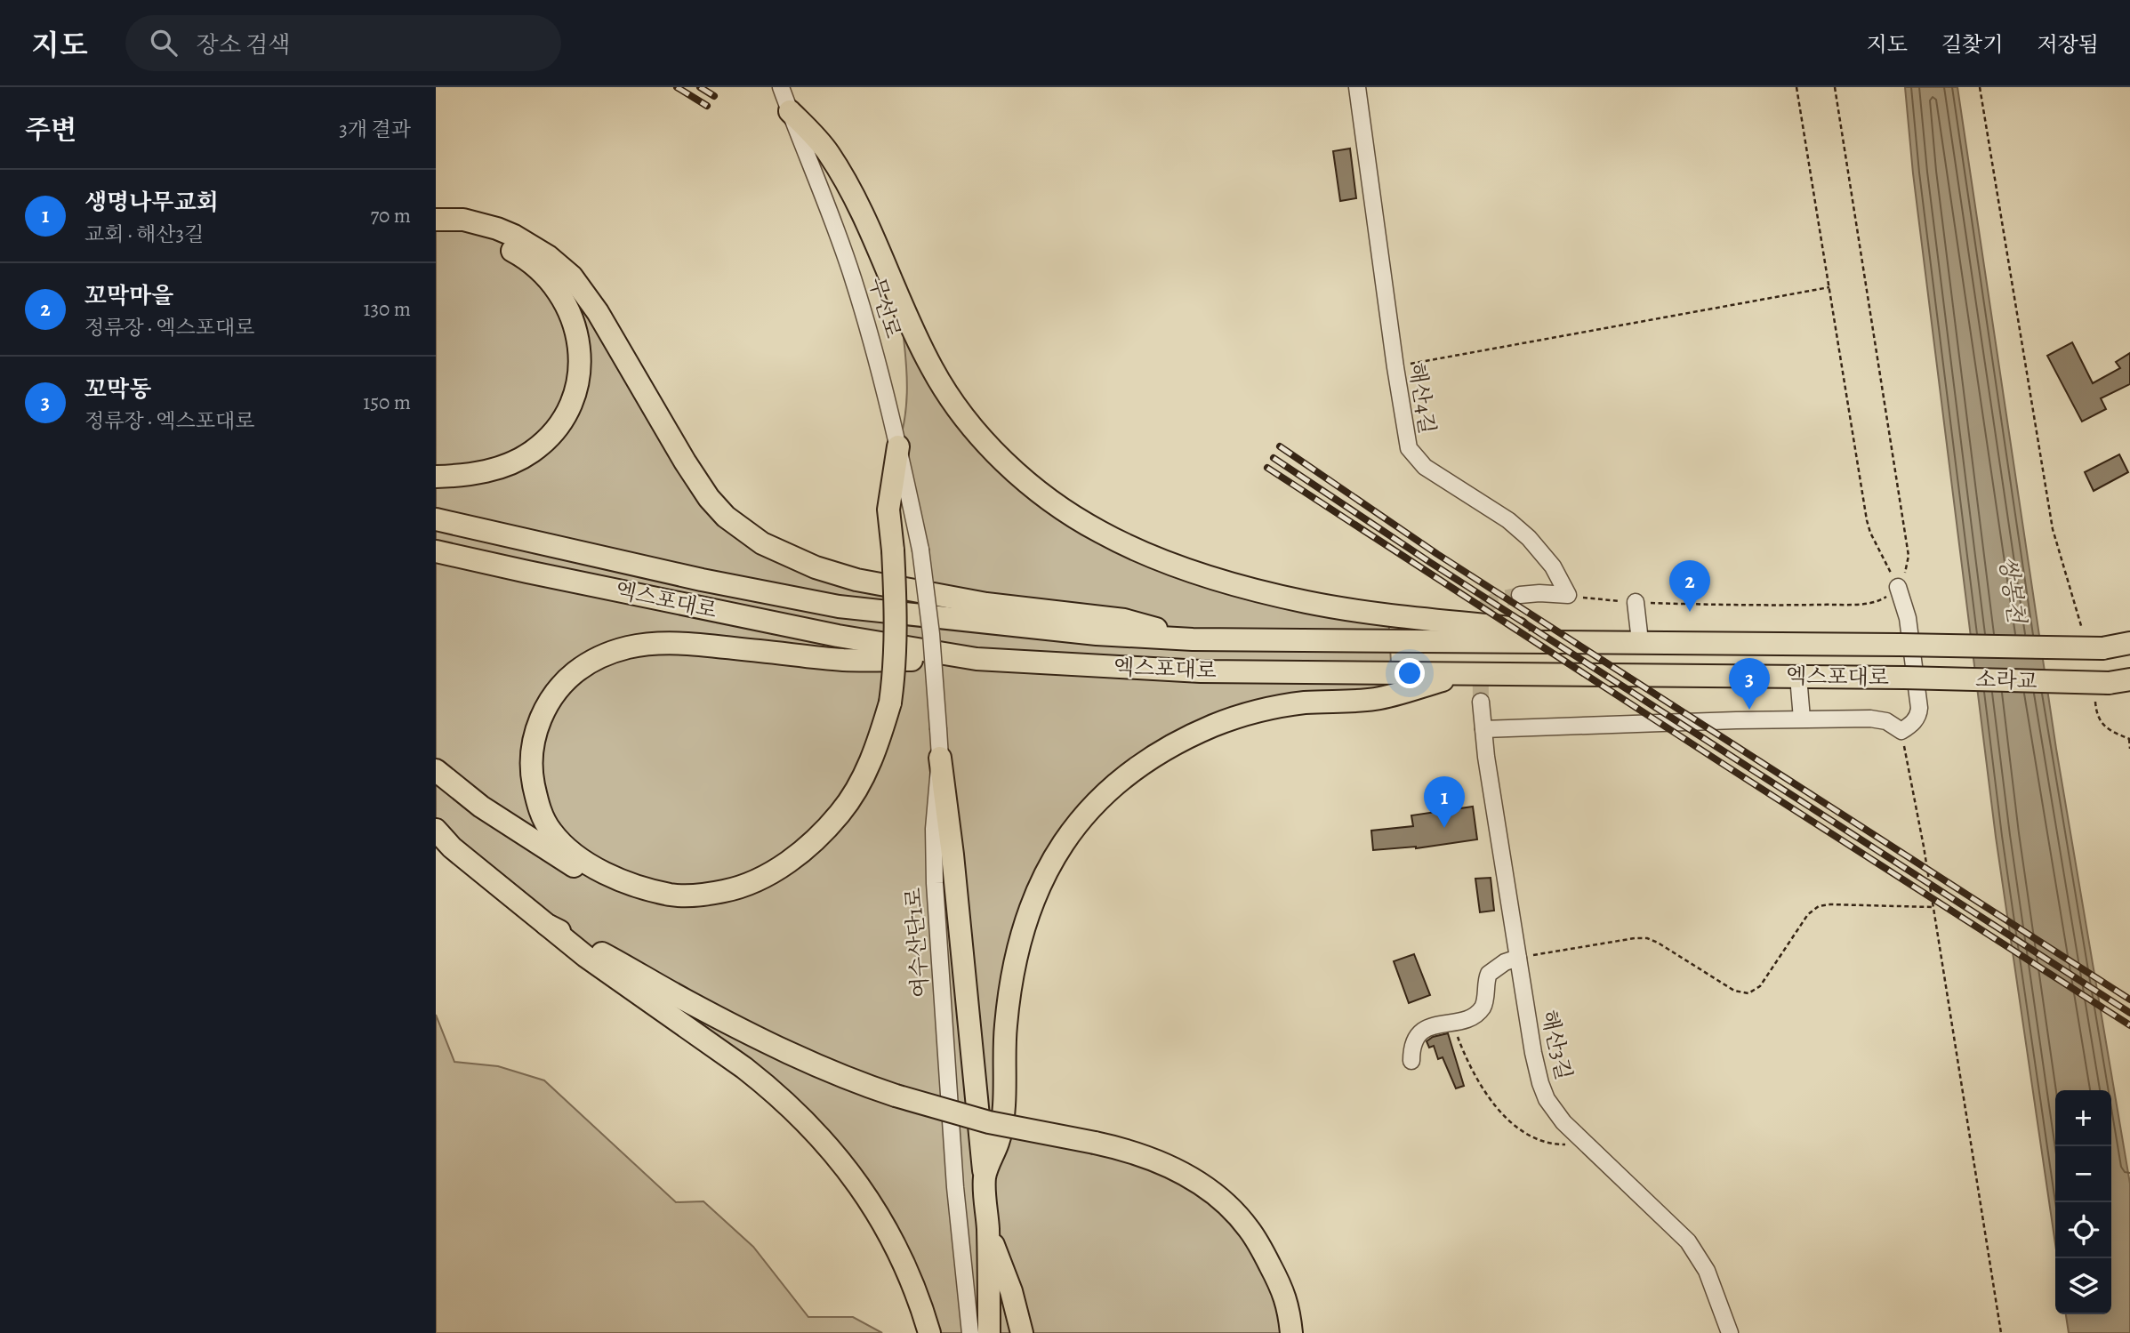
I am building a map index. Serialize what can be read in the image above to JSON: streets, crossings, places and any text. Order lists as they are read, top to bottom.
{
  "streets": {
    "highway": ["엑스포대로", "소라교"],
    "street": [
      "무선로",
      "해산4길",
      "여수산단1로",
      "해산3길"
    ]
  },
  "crossings": [
    ["무선로", "여수산단1로"],
    ["엑스포대로", "소라교"]
  ],
  "water": ["쌍봉천"],
  "page": {
    "header": "지도",
    "search": "장소 검색",
    "nav": ["지도", "길찾기", "저장됨"],
    "heading": ["주변", "3개 결과"],
    "list": [
      {
        "mark": "1",
        "name": "생명나무교회",
        "note": "교회 · 해산3길",
        "value": "70 m"
      },
      {
        "mark": "2",
        "name": "꼬막마을",
        "note": "정류장 · 엑스포대로",
        "value": "130 m"
      },
      {
        "mark": "3",
        "name": "꼬막동",
        "note": "정류장 · 엑스포대로",
        "value": "150 m"
      }
    ],
    "pins": ["2", "3", "1"],
    "map_buttons": ["+", "−"]
  }
}
